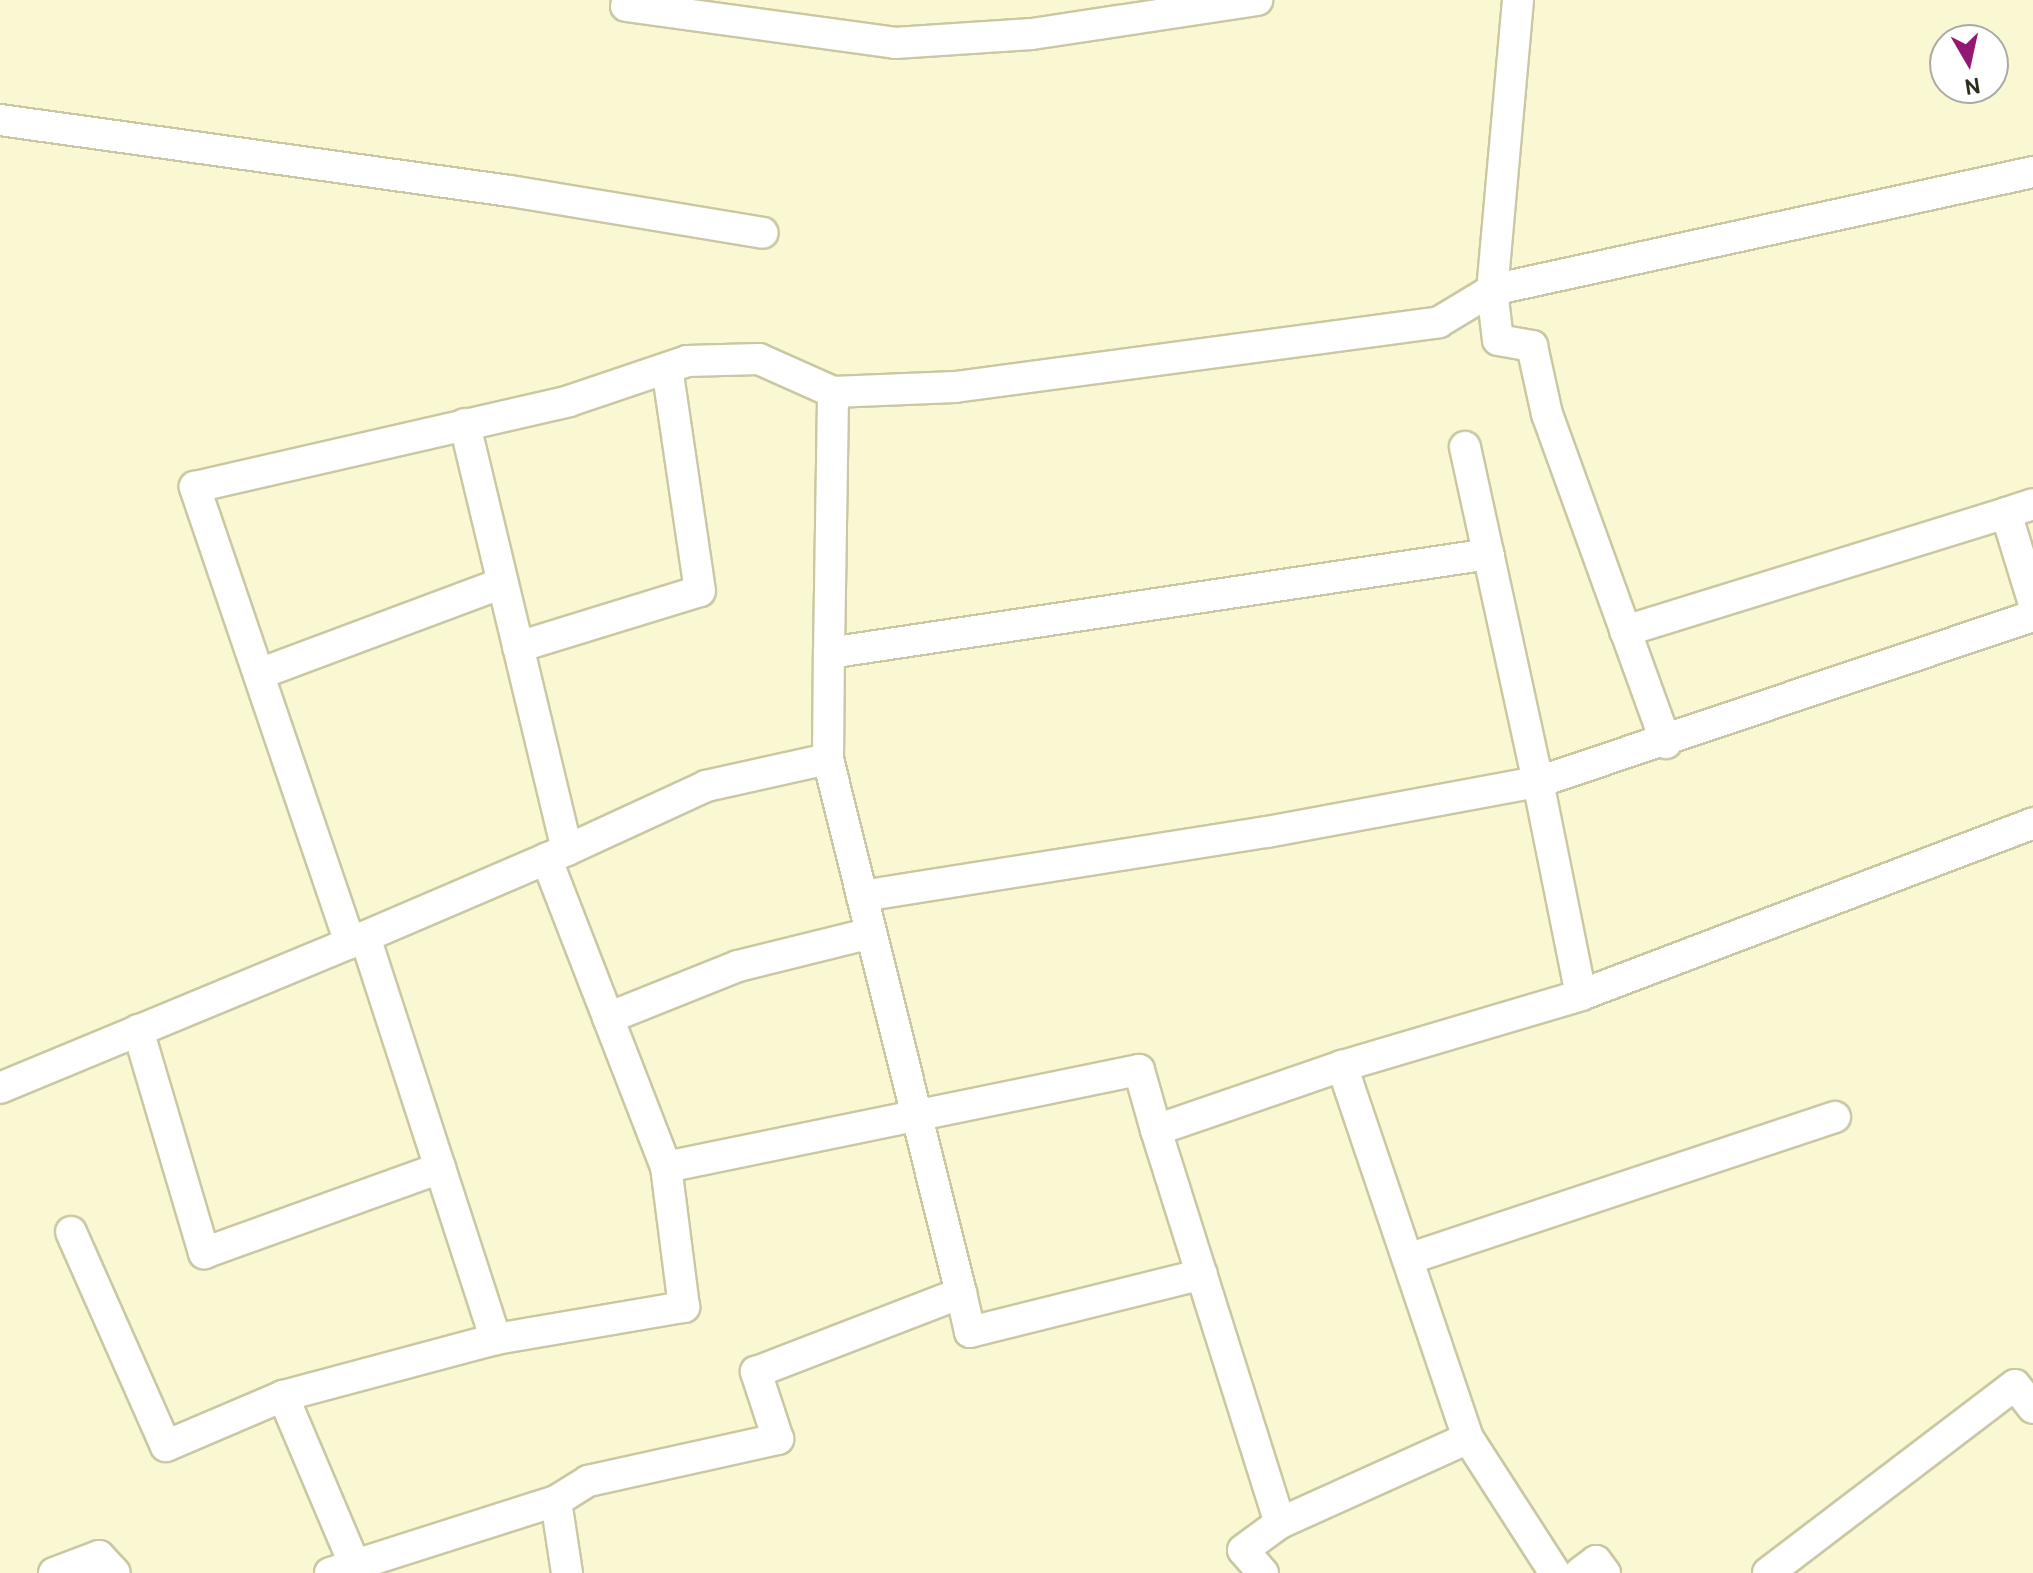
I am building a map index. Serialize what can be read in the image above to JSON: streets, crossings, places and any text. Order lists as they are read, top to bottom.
{
  "north": "bottom"
}
